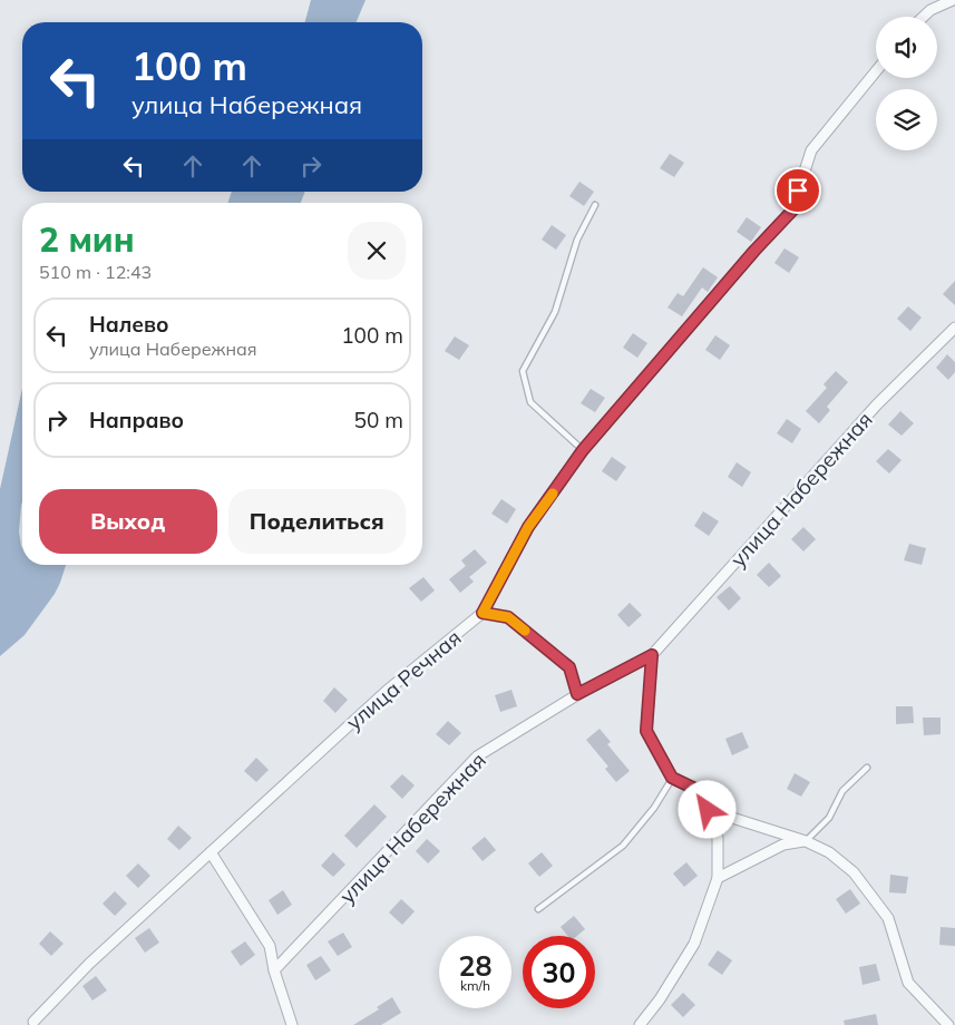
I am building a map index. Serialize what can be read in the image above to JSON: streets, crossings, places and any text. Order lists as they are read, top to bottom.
{
  "streets": {
    "street": ["улица Набережная", "улица Речная"]
  },
  "page": {
    "turn": ["100 m", "улица Набережная"],
    "heading": ["2 мин", "510 m · 12:43"],
    "list": [
      {
        "name": "Налево",
        "note": "улица Набережная",
        "value": "100 m"
      },
      {
        "name": "Направо",
        "value": "50 m"
      }
    ],
    "buttons": ["Выход", "Поделиться"],
    "speed": "28 km/h",
    "limit": "30"
  }
}
